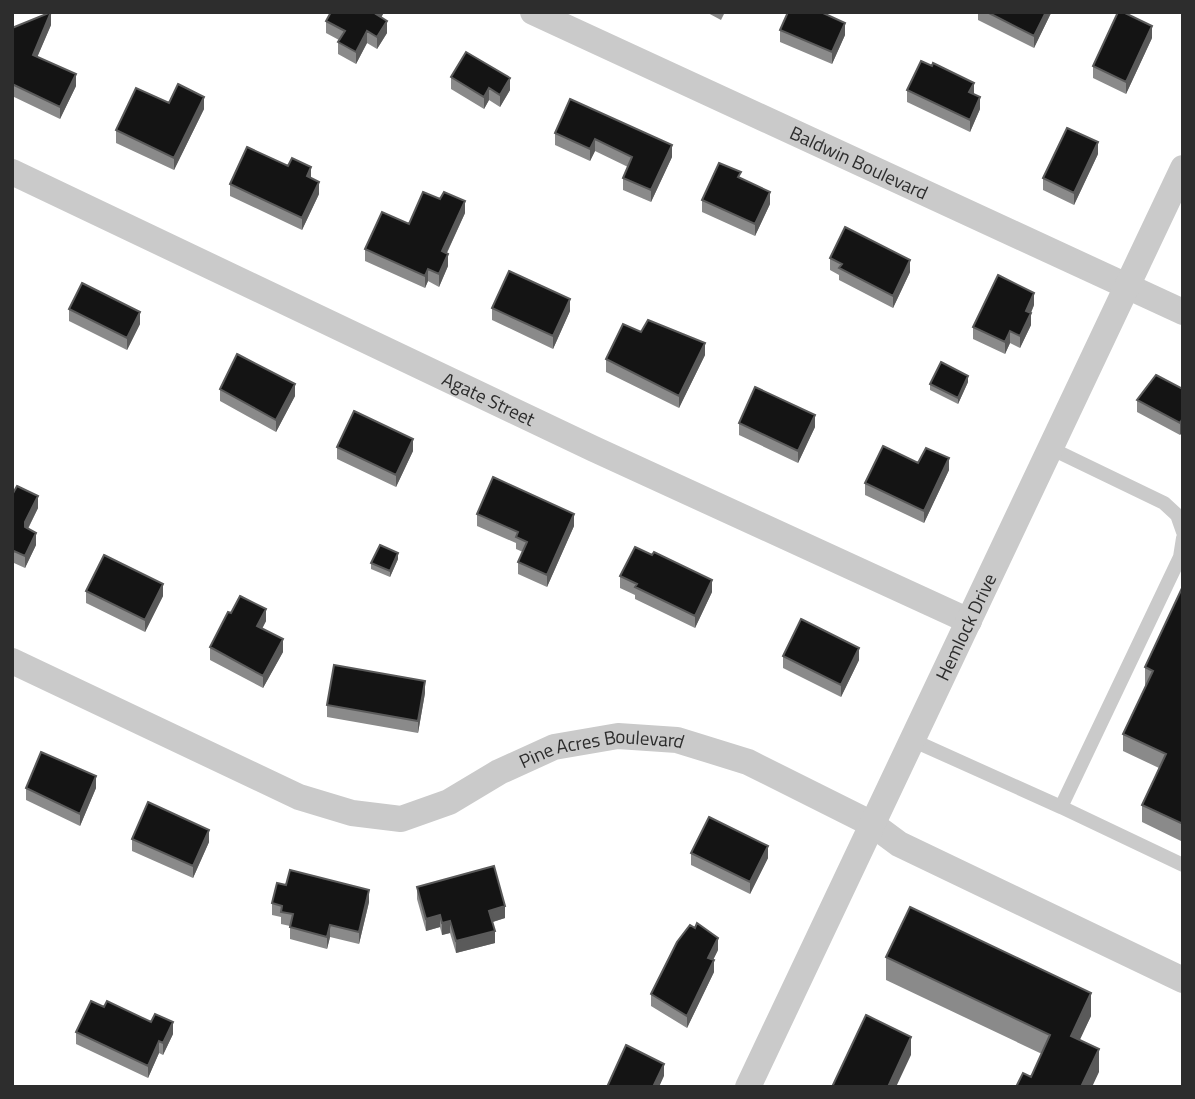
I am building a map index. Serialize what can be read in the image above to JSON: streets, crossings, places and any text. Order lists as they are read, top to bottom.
{
  "streets": {
    "street": [
      "Baldwin Boulevard",
      "Agate Street",
      "Hemlock Drive",
      "Pine Acres Boulevard"
    ]
  },
  "crossings": [
    ["Baldwin Boulevard", "Hemlock Drive"],
    ["Agate Street", "Hemlock Drive"],
    ["Hemlock Drive", "Pine Acres Boulevard"]
  ]
}
